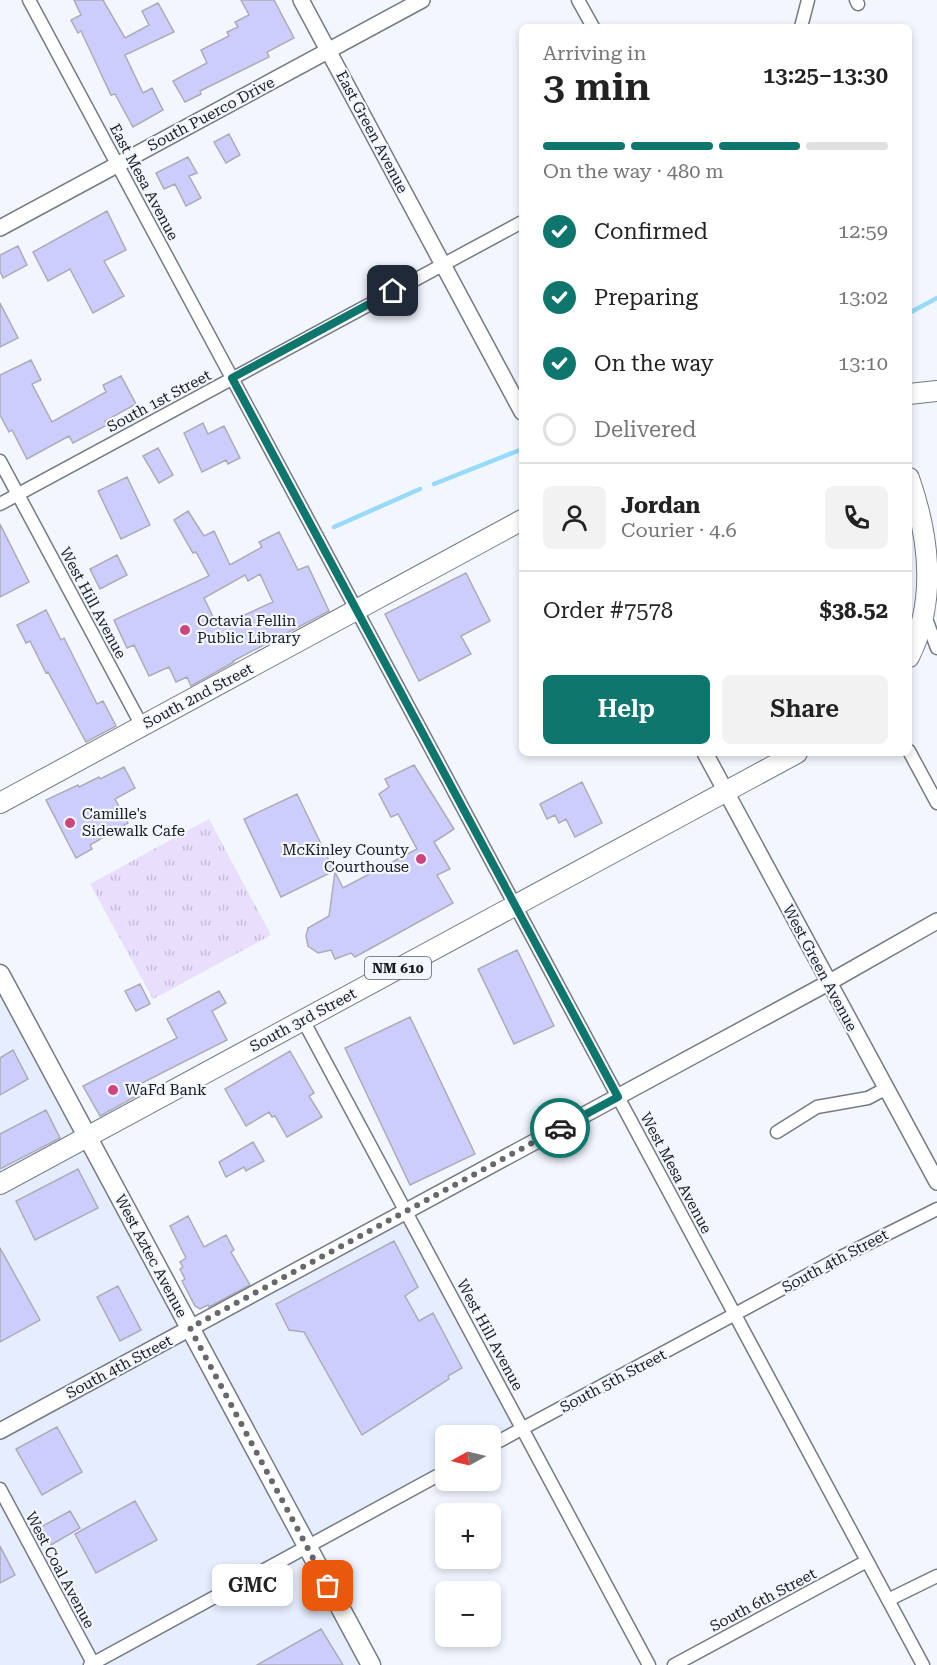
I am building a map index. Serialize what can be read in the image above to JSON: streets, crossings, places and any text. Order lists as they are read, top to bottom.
{
  "streets": {
    "main road": [
      "South 2nd Street",
      "NM 610",
      "South 3rd Street",
      "West Aztec Avenue"
    ],
    "street": [
      "South Puerco Drive",
      "East Green Avenue",
      "East Mesa Avenue",
      "South 1st Street",
      "West Hill Avenue",
      "West Green Avenue",
      "West Mesa Avenue",
      "South 4th Street",
      "South 5th Street",
      "West Coal Avenue",
      "South 6th Street"
    ]
  },
  "crossings": [
    ["South Puerco Drive", "East Green Avenue"],
    ["South Puerco Drive", "East Mesa Avenue"],
    ["East Green Avenue", "South 1st Street"],
    ["East Mesa Avenue", "South 1st Street"],
    ["East Mesa Avenue", "West Mesa Avenue"],
    ["South 1st Street", "West Hill Avenue"],
    ["South 1st Street", "West Mesa Avenue"],
    ["West Hill Avenue", "South 2nd Street"],
    ["West Hill Avenue", "South 3rd Street"],
    ["West Hill Avenue", "South 4th Street"],
    ["West Hill Avenue", "South 5th Street"],
    ["South 2nd Street", "West Mesa Avenue"],
    ["West Green Avenue", "South 3rd Street"],
    ["South 3rd Street", "West Mesa Avenue"],
    ["South 3rd Street", "West Aztec Avenue"],
    ["West Mesa Avenue", "South 4th Street"],
    ["West Mesa Avenue", "South 5th Street"],
    ["West Mesa Avenue", "South 6th Street"],
    ["West Aztec Avenue", "South 4th Street"],
    ["South 4th Street", "South 5th Street"]
  ],
  "places": [
    "Octavia Fellin Public Library",
    "Camille's Sidewalk Cafe",
    "McKinley County Courthouse",
    "WaFd Bank",
    "GMC"
  ],
  "north": "left",
  "page": {
    "heading": ["3 min", "Arriving in", "13:25–13:30"],
    "panel": [
      "Jordan",
      "Courier · 4.6",
      "Order #7578",
      "$38.52"
    ],
    "bar": "On the way · 480 m",
    "list": [
      ["Confirmed", "12:59"],
      ["Preparing", "13:02"],
      ["On the way", "13:10"],
      "Delivered"
    ],
    "buttons": ["Help", "Share"],
    "map_buttons": ["+", "−"],
    "bubble": "GMC"
  }
}
